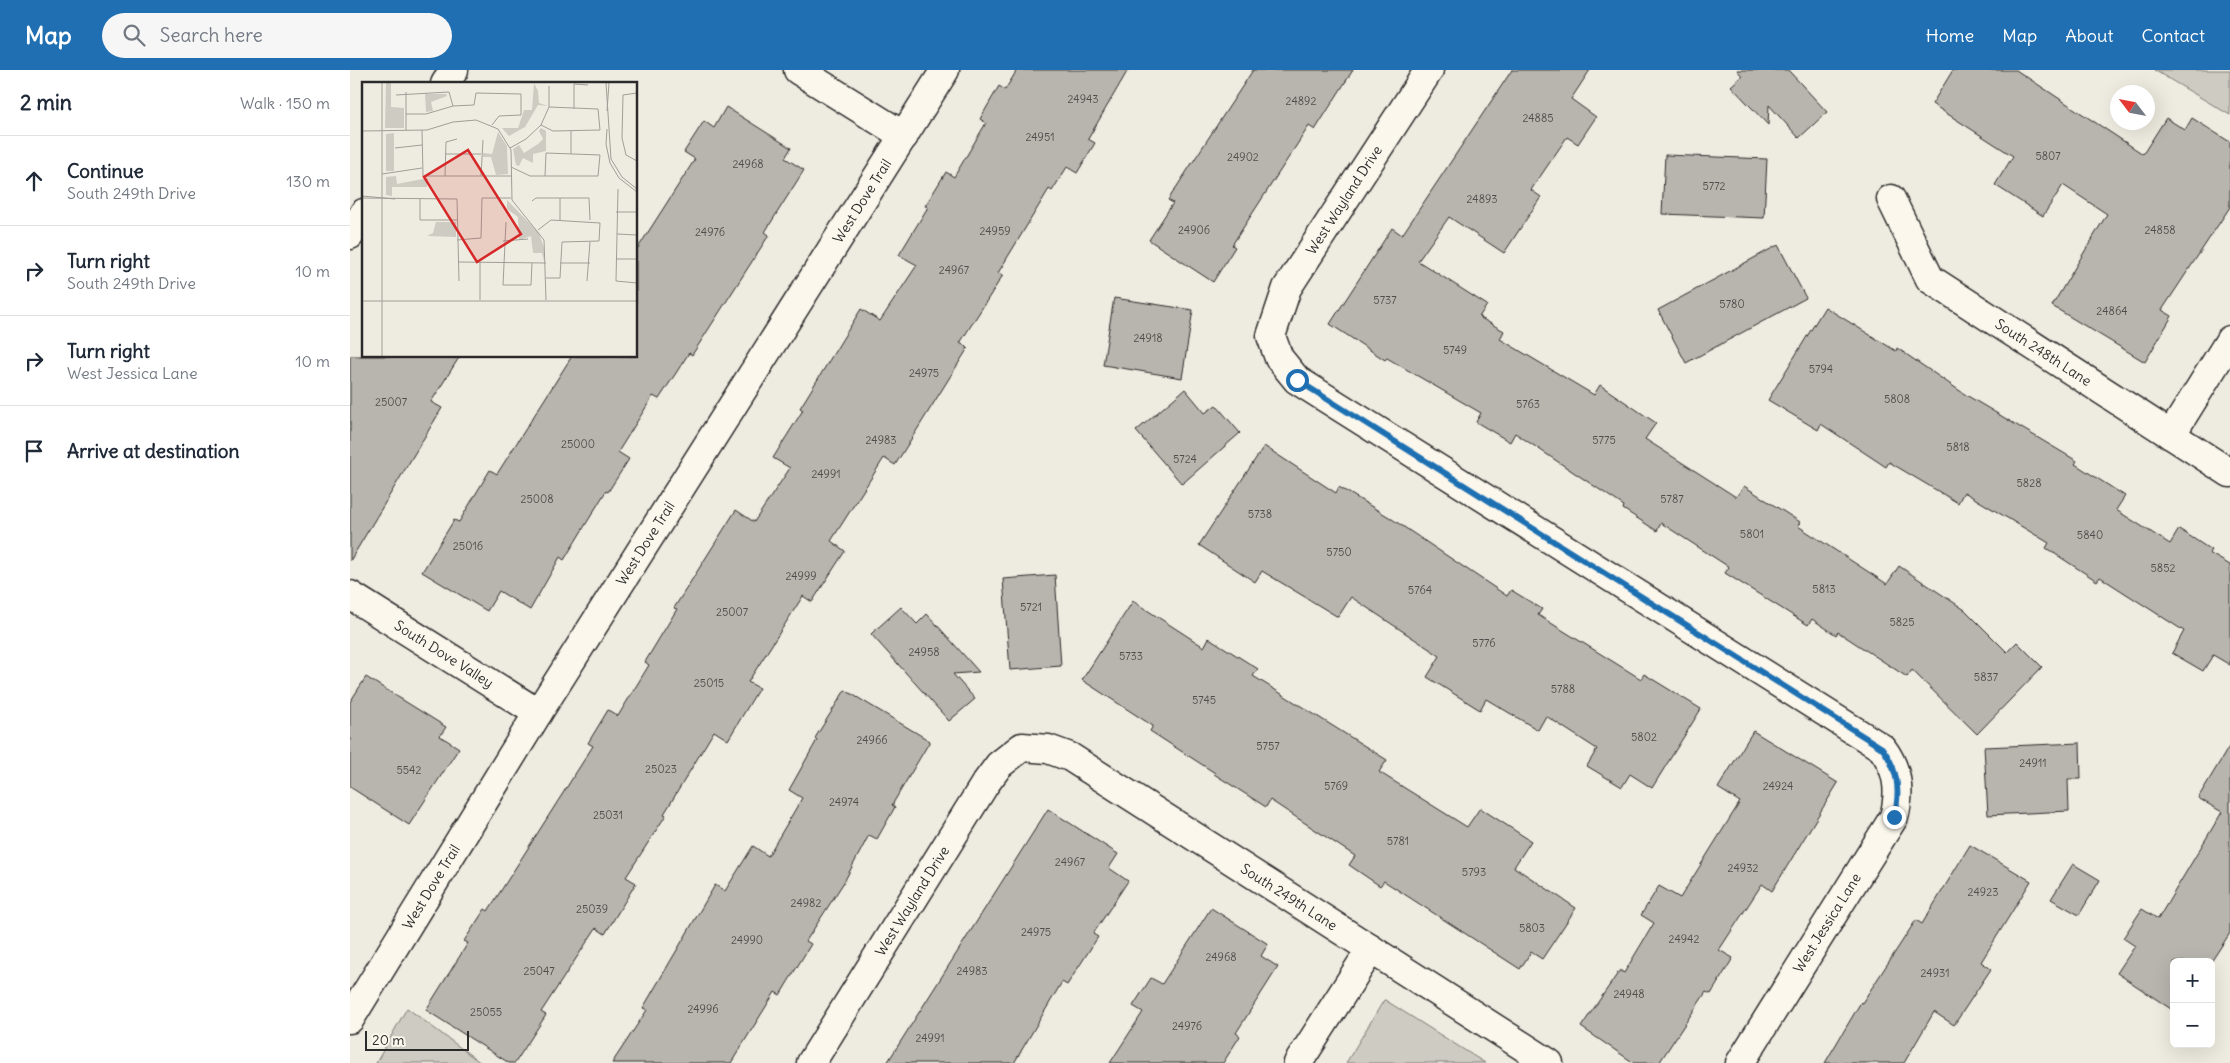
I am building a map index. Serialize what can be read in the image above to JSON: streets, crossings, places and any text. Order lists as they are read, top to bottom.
{
  "streets": {
    "street": [
      "West Wayland Drive",
      "West Dove Trail",
      "South 248th Lane",
      "South Dove Valley",
      "South 249th Lane",
      "West Jessica Lane"
    ]
  },
  "crossings": [
    ["West Wayland Drive", "South 249th Lane"],
    ["West Wayland Drive", "West Jessica Lane"],
    ["West Dove Trail", "South Dove Valley"]
  ],
  "house_numbers": [
    "24943",
    "24892",
    "24885",
    "24951",
    "5807",
    "24902",
    "24968",
    "5772",
    "24893",
    "24906",
    "24858",
    "24959",
    "24976",
    "24967",
    "5737",
    "5780",
    "24864",
    "24918",
    "5749",
    "5794",
    "24975",
    "5808",
    "25007",
    "5763",
    "24983",
    "5775",
    "25000",
    "5818",
    "5724",
    "24991",
    "5828",
    "25008",
    "5787",
    "5738",
    "5801",
    "5840",
    "25016",
    "5750",
    "5852",
    "24999",
    "5813",
    "5764",
    "5721",
    "25007",
    "5825",
    "5776",
    "24958",
    "5733",
    "5837",
    "25015",
    "5788",
    "5745",
    "5802",
    "24966",
    "5757",
    "24911",
    "25023",
    "5542",
    "5769",
    "24924",
    "24974",
    "25031",
    "5781",
    "24967",
    "24932",
    "5793",
    "24923",
    "24982",
    "25039",
    "5803",
    "24975",
    "24942",
    "24990",
    "24968",
    "25047",
    "24983",
    "24931",
    "24948",
    "24996",
    "25055",
    "24976",
    "24991"
  ],
  "scale_bar": "20 m",
  "north": "top left",
  "page": {
    "header": "Map",
    "search": "Search here",
    "nav": [
      "Home",
      "Map",
      "About",
      "Contact"
    ],
    "heading": ["2 min", "Walk · 150 m"],
    "list": [
      ["Continue", "South 249th Drive", "130 m"],
      ["Turn right", "South 249th Drive", "10 m"],
      ["Turn right", "West Jessica Lane", "10 m"],
      "Arrive at destination"
    ],
    "map_buttons": ["+", "−"],
    "scale": "20 m"
  }
}
